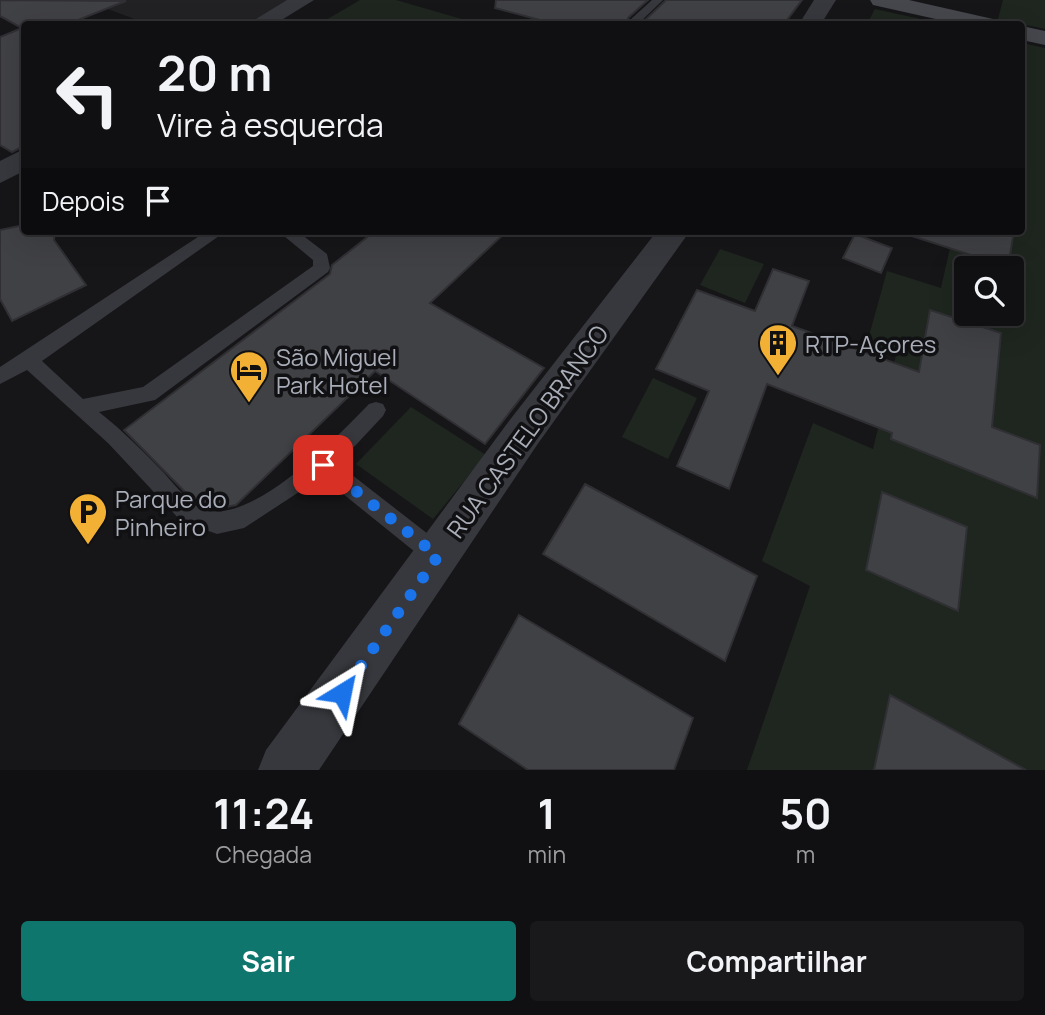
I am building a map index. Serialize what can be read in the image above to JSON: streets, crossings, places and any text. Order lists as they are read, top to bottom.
{
  "streets": {
    "street": ["RUA CASTELO BRANCO"]
  },
  "places": {
    "building": ["RTP-Açores"],
    "hotel": ["São Miguel Park Hotel"],
    "parking": ["Parque do Pinheiro"]
  },
  "page": {
    "turn": ["20 m", "Vire à esquerda"],
    "then": "Depois",
    "eta": [
      "11:24",
      "Chegada",
      "1",
      "min",
      "50",
      "m"
    ],
    "buttons": ["Sair", "Compartilhar"]
  }
}
